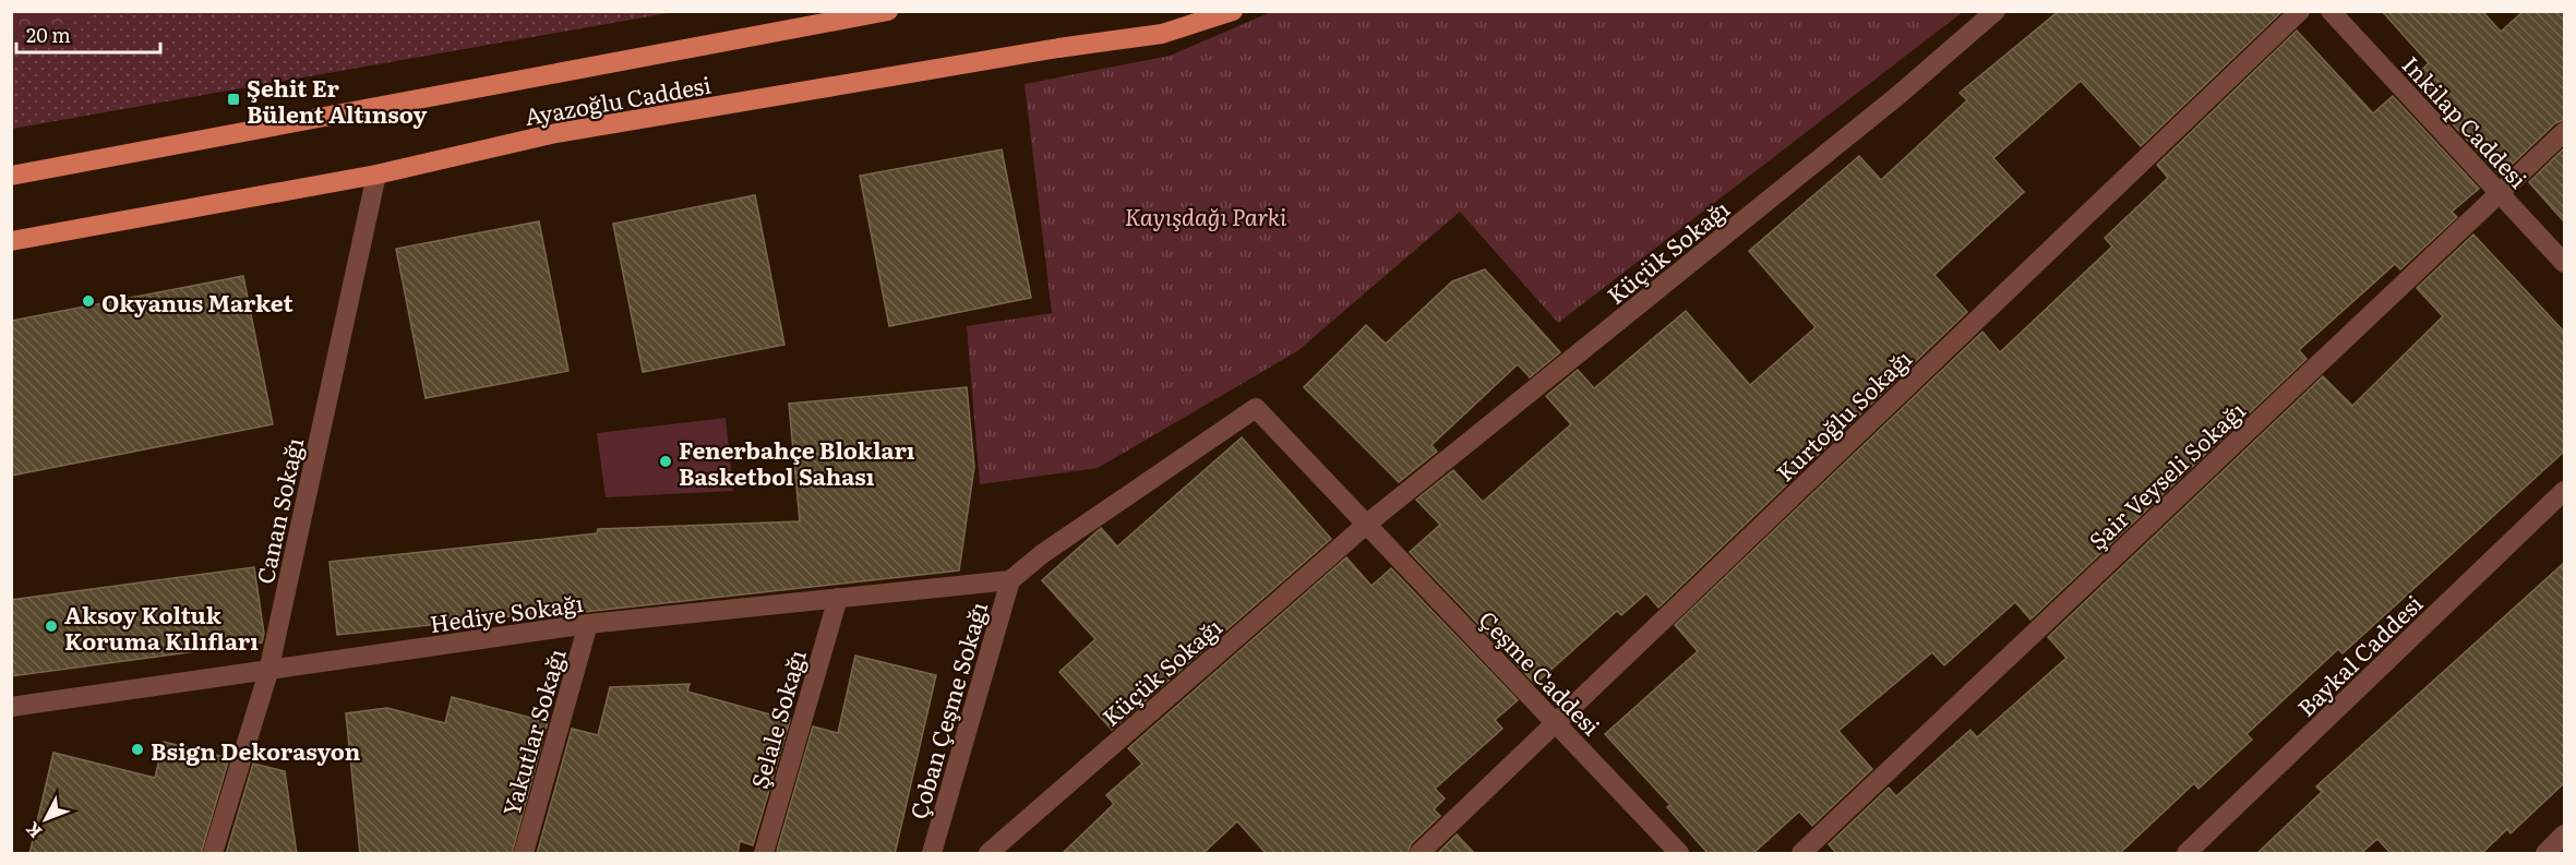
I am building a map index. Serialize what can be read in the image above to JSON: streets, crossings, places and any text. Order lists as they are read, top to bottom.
{
  "streets": {
    "main road": ["Ayazoğlu Caddesi"],
    "street": [
      "Inkilap Caddesi",
      "Küçük Sokağı",
      "Kurtoğlu Sokağı",
      "Şair Veyseli Sokağı",
      "Canan Sokağı",
      "Hediye Sokağı",
      "Baykal Caddesi",
      "Çeşme Caddesi",
      "Çoban Çeşme Sokağı",
      "Şelale Sokağı",
      "Yakutlar Sokağı"
    ]
  },
  "crossings": [
    ["Ayazoğlu Caddesi", "Canan Sokağı"],
    ["Inkilap Caddesi", "Şair Veyseli Sokağı"],
    ["Küçük Sokağı", "Çeşme Caddesi"],
    ["Kurtoğlu Sokağı", "Çeşme Caddesi"],
    ["Canan Sokağı", "Hediye Sokağı"],
    ["Hediye Sokağı", "Çoban Çeşme Sokağı"],
    ["Hediye Sokağı", "Şelale Sokağı"],
    ["Hediye Sokağı", "Yakutlar Sokağı"]
  ],
  "parks": ["Kayışdağı Parki"],
  "places": {
    "transit": ["Şehit Er Bülent Altınsoy"],
    "other": [
      "Okyanus Market",
      "Fenerbahçe Blokları Basketbol Sahası",
      "Aksoy Koltuk Koruma Kılıfları",
      "Bsign Dekorasyon"
    ]
  },
  "scale_bar": "20 m",
  "north": "bottom left"
}
